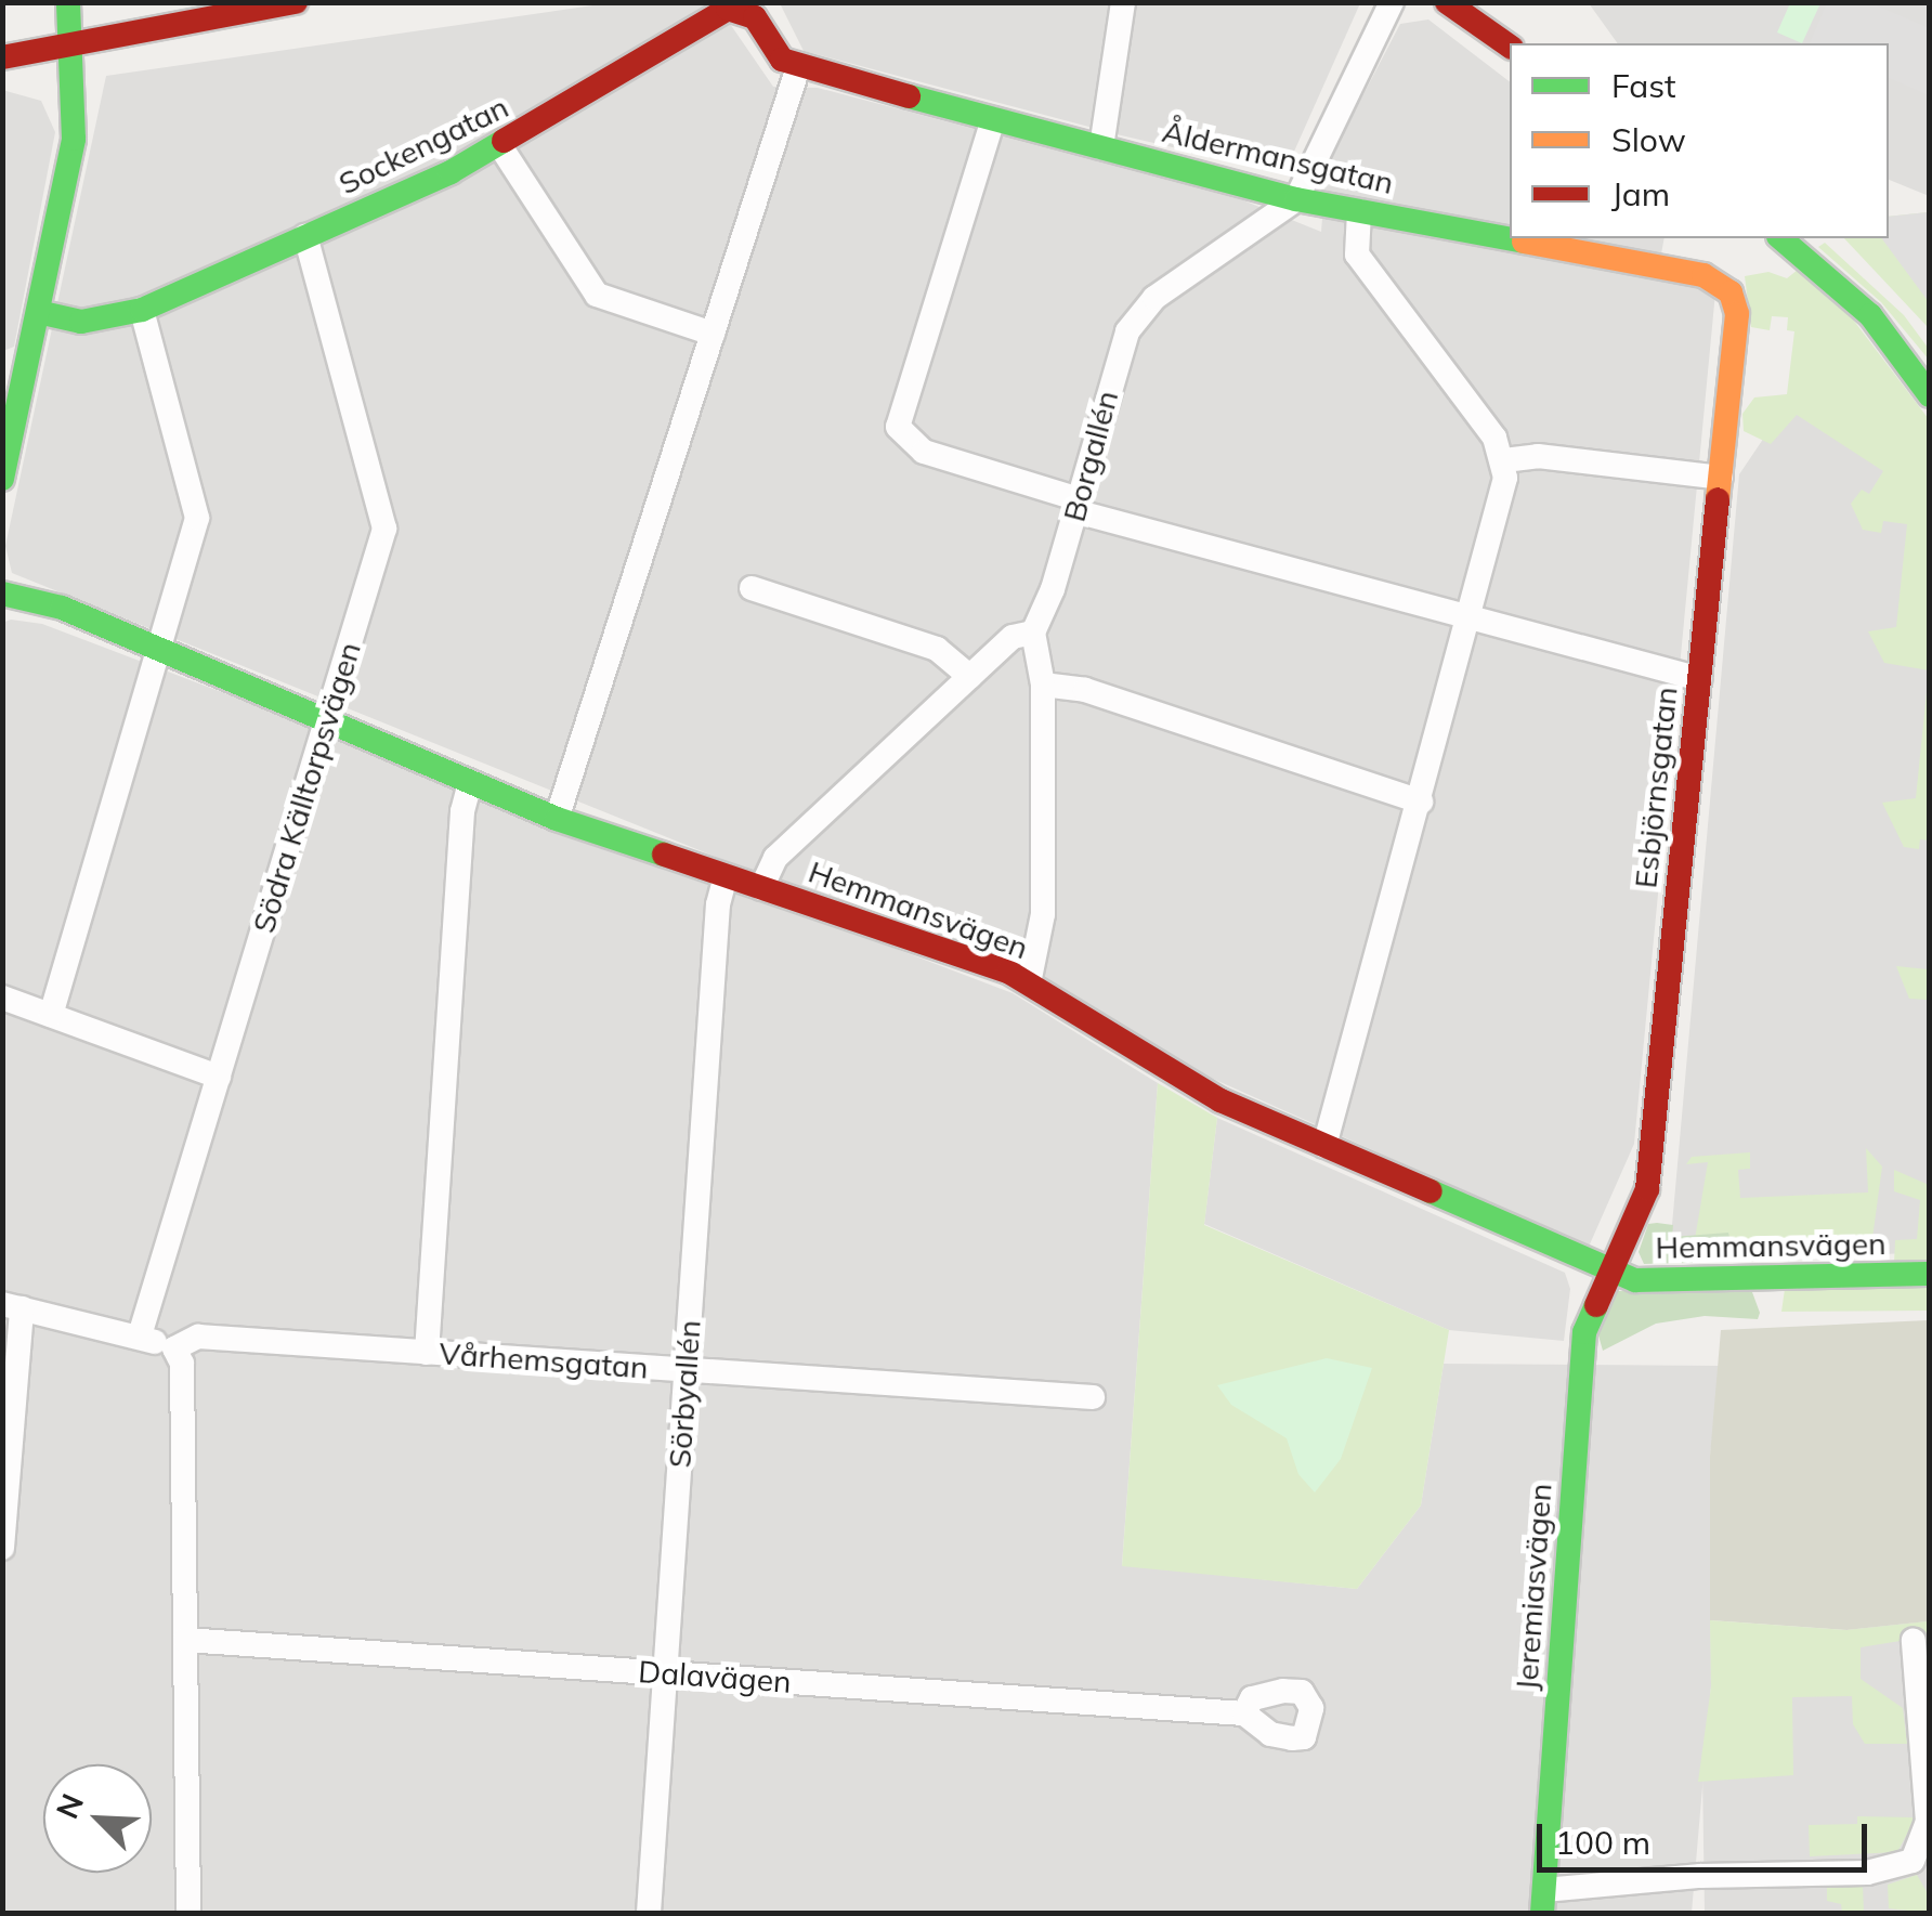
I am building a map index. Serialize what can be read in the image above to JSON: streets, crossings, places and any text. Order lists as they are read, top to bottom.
{
  "streets": {
    "street": [
      "Sockengatan",
      "Åldermansgatan",
      "Borgallén",
      "Södra Källtorpsvägen",
      "Esbjörnsgatan",
      "Hemmansvägen",
      "Vårhemsgatan",
      "Sörbyallén",
      "Jeremiasvägen",
      "Dalavägen"
    ]
  },
  "crossings": [
    ["Sockengatan", "Åldermansgatan"],
    ["Sockengatan", "Södra Källtorpsvägen"],
    ["Åldermansgatan", "Borgallén"],
    ["Åldermansgatan", "Esbjörnsgatan"],
    ["Södra Källtorpsvägen", "Hemmansvägen"],
    ["Esbjörnsgatan", "Hemmansvägen"],
    ["Esbjörnsgatan", "Jeremiasvägen"],
    ["Hemmansvägen", "Sörbyallén"],
    ["Hemmansvägen", "Jeremiasvägen"],
    ["Vårhemsgatan", "Sörbyallén"],
    ["Sörbyallén", "Dalavägen"]
  ],
  "legend": ["Fast", "Slow", "Jam"],
  "scale_bar": "100 m",
  "north": "top left"
}
